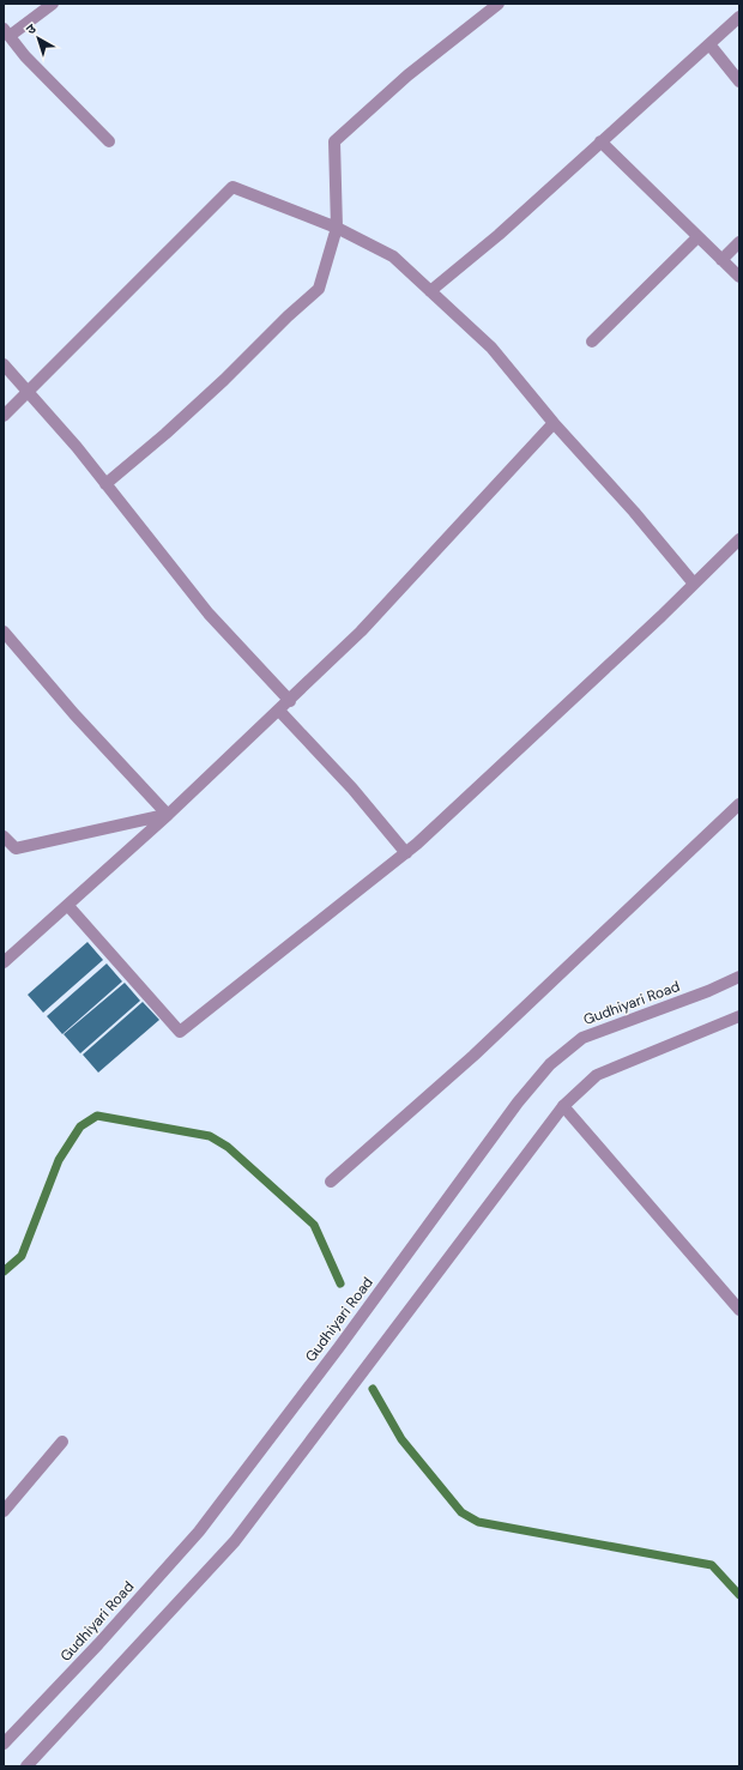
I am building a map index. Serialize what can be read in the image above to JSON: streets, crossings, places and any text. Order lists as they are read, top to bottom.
{
  "streets": {
    "street": ["Gudhiyari Road"]
  },
  "north": "top left"
}
